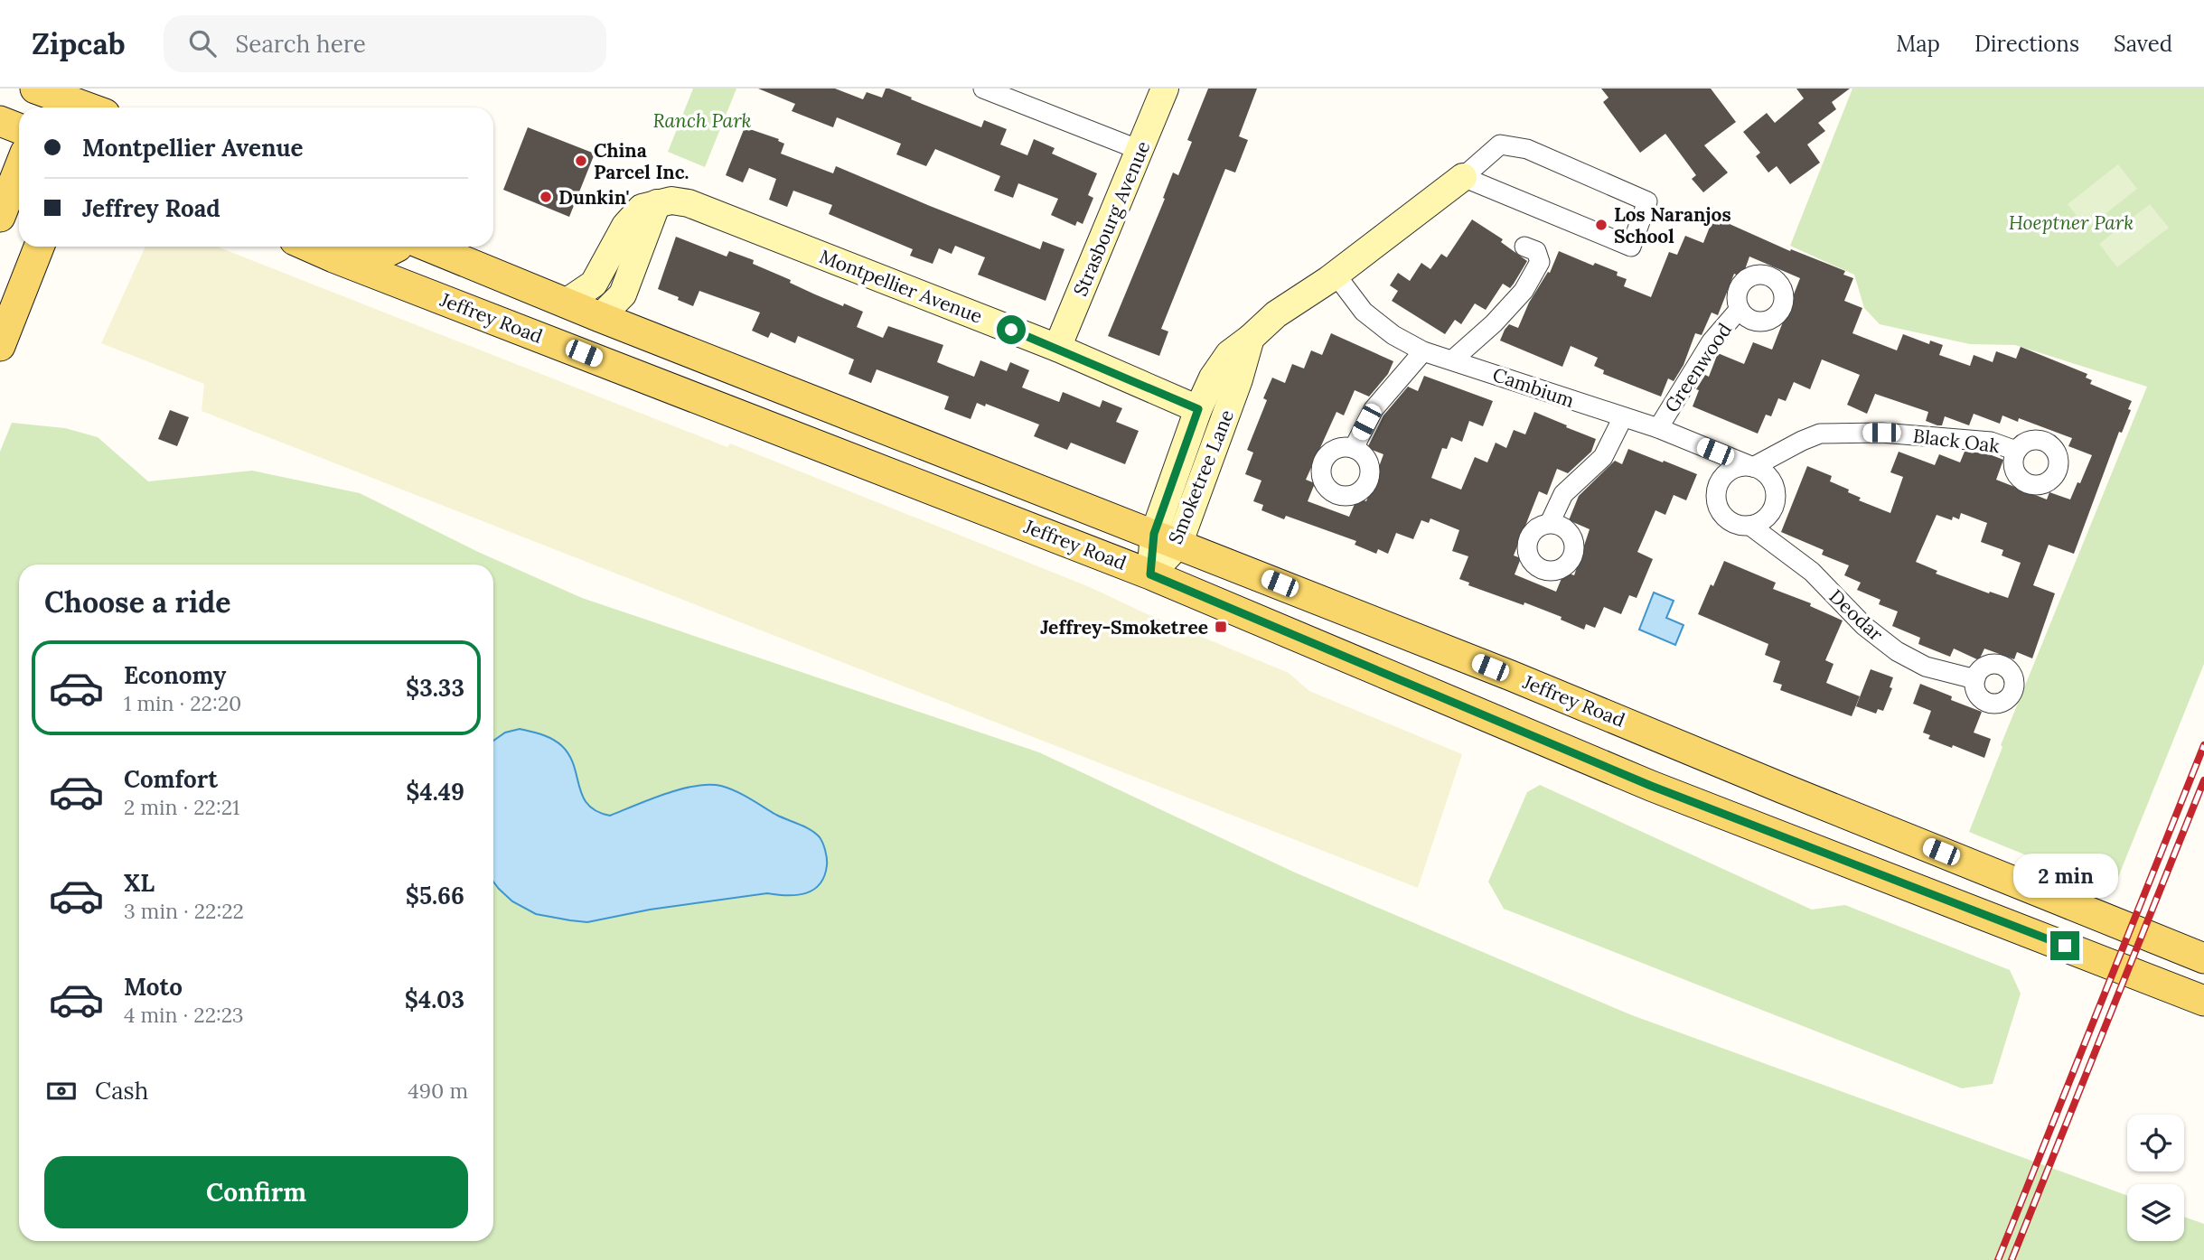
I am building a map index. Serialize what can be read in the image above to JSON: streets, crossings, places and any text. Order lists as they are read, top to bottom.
{
  "streets": {
    "main road": ["Jeffrey Road"],
    "street": [
      "Strasbourg Avenue",
      "Montpellier Avenue",
      "Greenwood",
      "Cambium",
      "Black Oak",
      "Smoketree Lane",
      "Deodar"
    ]
  },
  "crossings": [
    ["Strasbourg Avenue", "Montpellier Avenue"],
    ["Montpellier Avenue", "Smoketree Lane"],
    ["Jeffrey Road", "Smoketree Lane"],
    ["Greenwood", "Cambium"],
    ["Cambium", "Black Oak"],
    ["Cambium", "Smoketree Lane"],
    ["Cambium", "Deodar"],
    ["Black Oak", "Deodar"]
  ],
  "parks": ["Ranch Park", "Hoeptner Park"],
  "places": {
    "other": ["China Parcel Inc.", "Dunkin'", "Los Naranjos School"],
    "transit": ["Jeffrey-Smoketree"]
  },
  "page": {
    "header": "Zipcab",
    "search": "Search here",
    "nav": ["Map", "Directions", "Saved"],
    "banner": ["Montpellier Avenue", "Jeffrey Road"],
    "heading": "Choose a ride",
    "list": [
      {
        "name": "Economy",
        "note": "1 min · 22:20",
        "value": "$3.33"
      },
      {
        "name": "Comfort",
        "note": "2 min · 22:21",
        "value": "$4.49"
      },
      {
        "name": "XL",
        "note": "3 min · 22:22",
        "value": "$5.66"
      },
      {
        "name": "Moto",
        "note": "4 min · 22:23",
        "value": "$4.03"
      }
    ],
    "bubble": "2 min",
    "pay": ["Cash", "490 m"],
    "buttons": "Confirm"
  }
}
